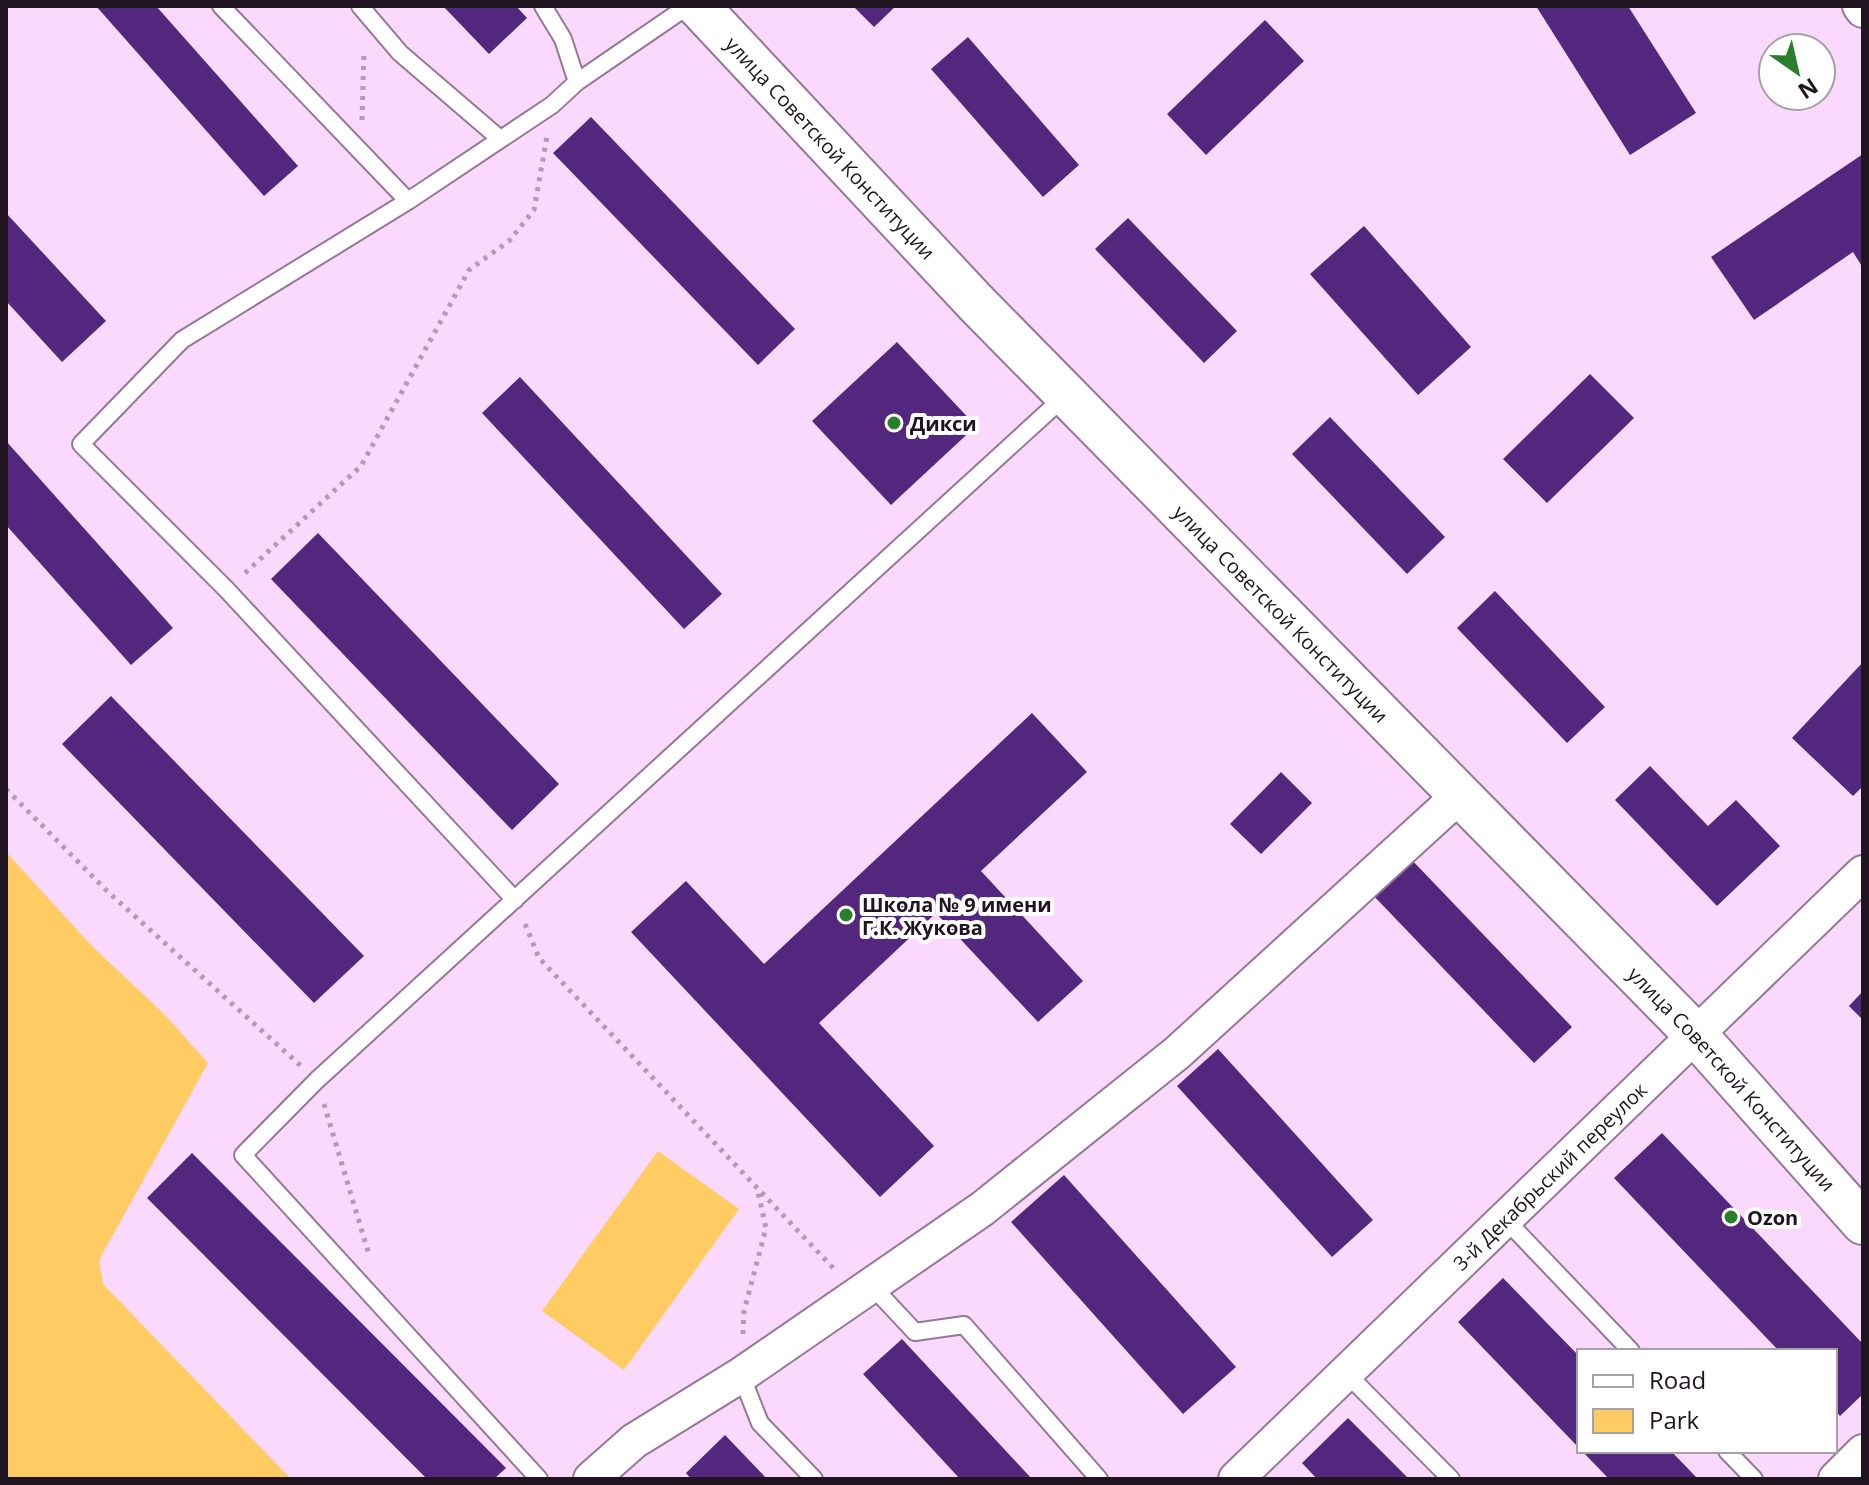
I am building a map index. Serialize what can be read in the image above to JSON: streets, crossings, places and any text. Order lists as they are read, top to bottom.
{
  "streets": {
    "street": ["улица Советской Конституции", "3-й Декабрьский переулок"]
  },
  "crossings": [
    ["улица Советской Конституции", "3-й Декабрьский переулок"]
  ],
  "places": ["Дикси", "Школа № 9 имени Г.К. Жукова", "Ozon"],
  "legend": ["Road", "Park"],
  "north": "bottom right"
}
